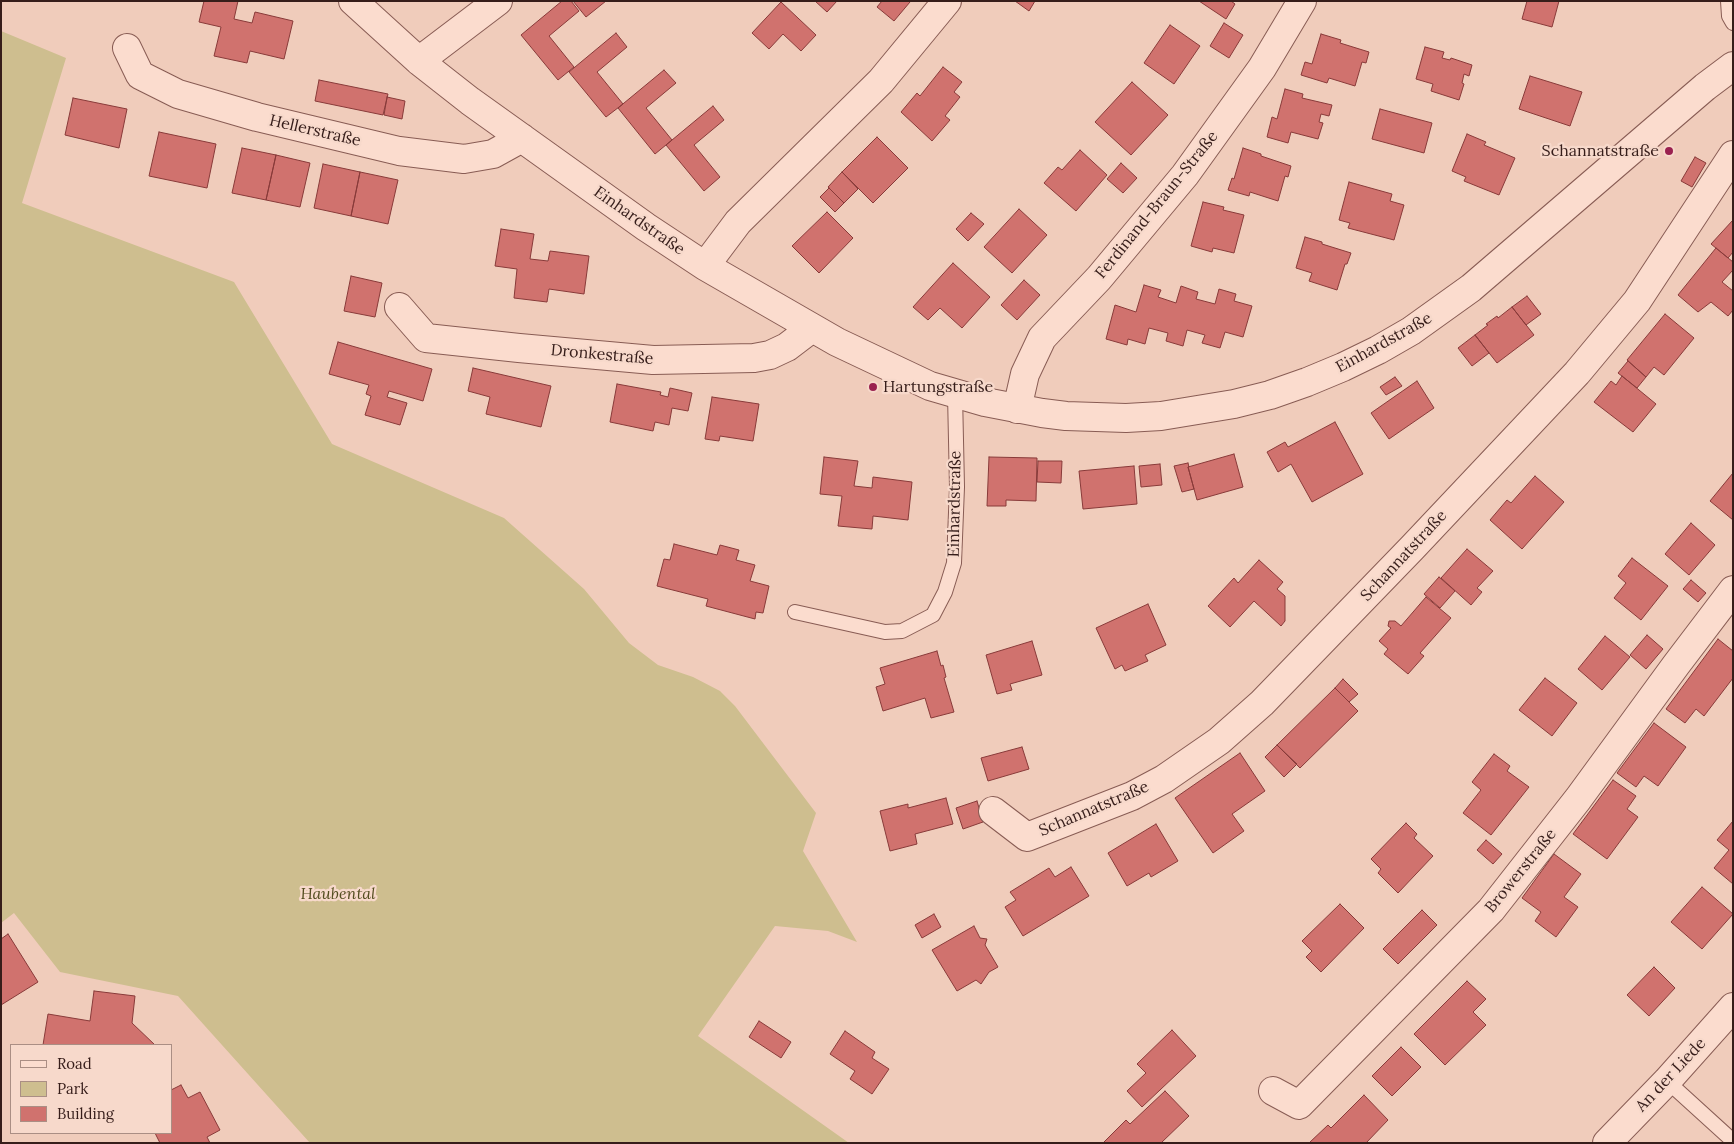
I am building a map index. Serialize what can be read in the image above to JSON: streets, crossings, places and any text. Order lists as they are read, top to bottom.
{
  "streets": {
    "street": [
      "Hellerstraße",
      "Ferdinand-Braun-Straße",
      "Einhardstraße",
      "Dronkestraße",
      "Schannatstraße",
      "Browerstraße",
      "An der Liede"
    ]
  },
  "crossings": [
    ["Hellerstraße", "Einhardstraße"],
    ["Ferdinand-Braun-Straße", "Einhardstraße"],
    ["Einhardstraße", "Dronkestraße"]
  ],
  "parks": ["Haubental"],
  "places": ["Schannatstraße", "Hartungstraße"],
  "legend": ["Road", "Park", "Building"]
}
